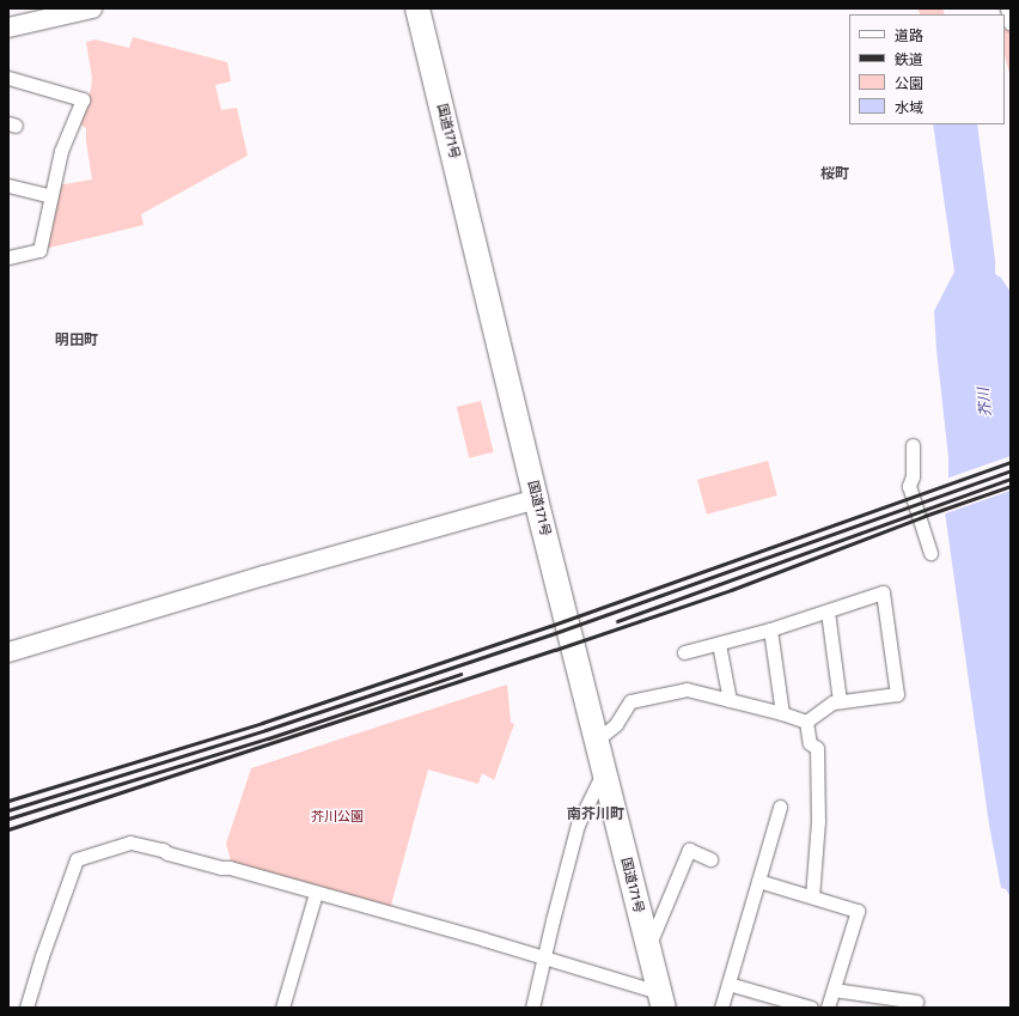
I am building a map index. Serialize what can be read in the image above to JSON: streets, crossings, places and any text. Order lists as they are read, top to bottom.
{
  "streets": {
    "highway": ["国道171号"]
  },
  "districts": ["桜町", "明田町", "南芥川町"],
  "water": ["芥川"],
  "parks": ["芥川公園"],
  "legend": [
    "道路",
    "鉄道",
    "公園",
    "水域"
  ]
}
